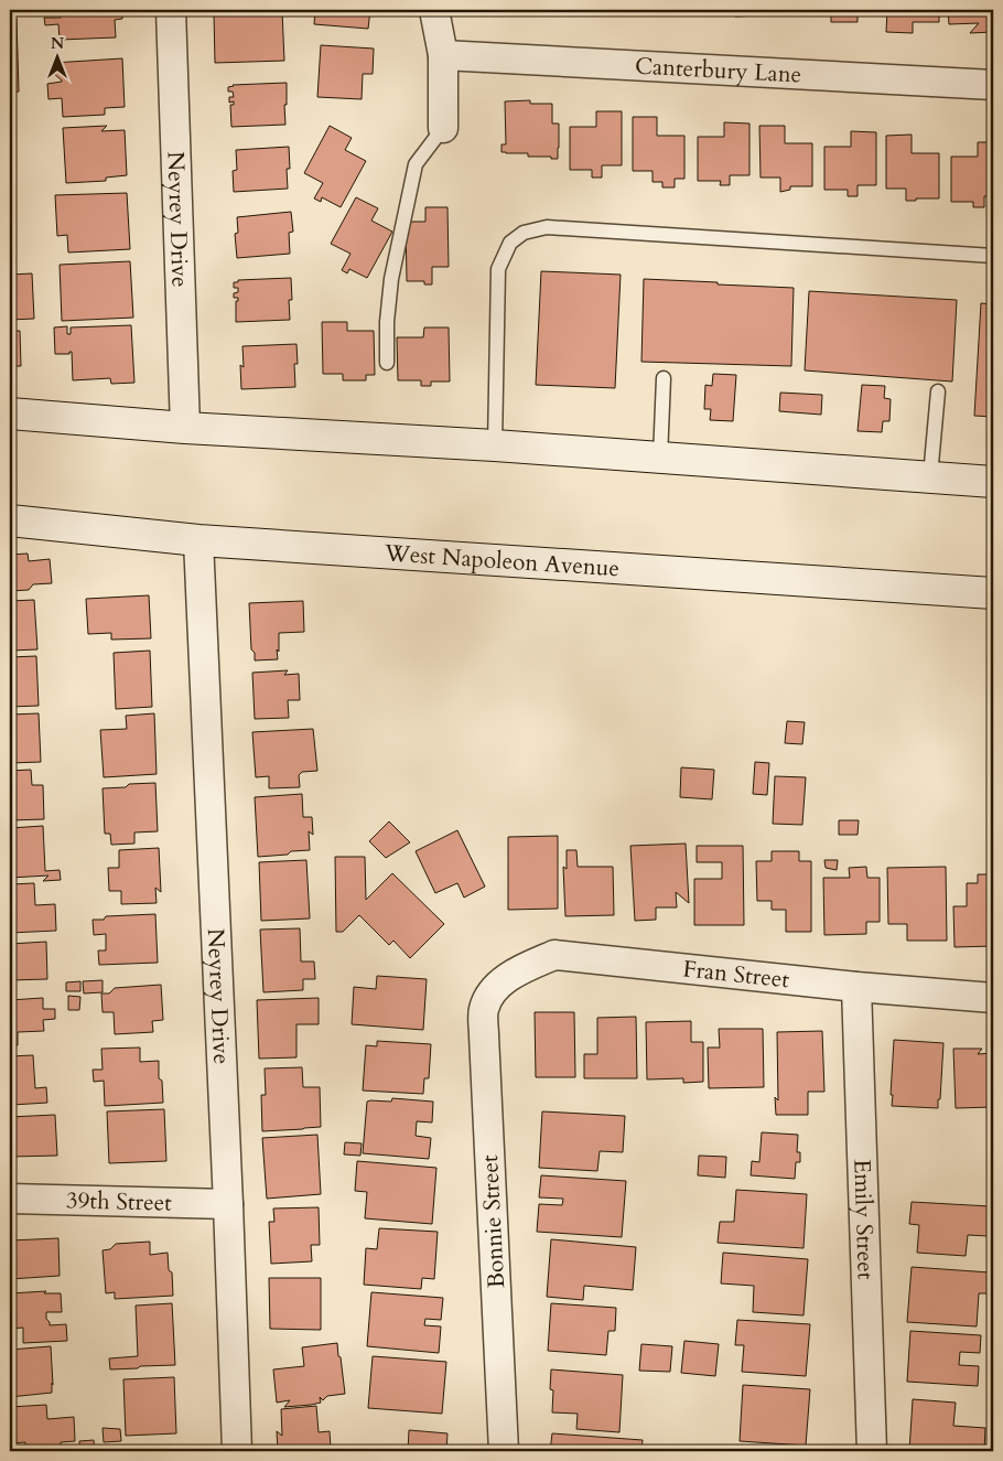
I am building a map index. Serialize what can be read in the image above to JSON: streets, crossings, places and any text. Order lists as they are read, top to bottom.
{
  "streets": {
    "main road": ["West Napoleon Avenue"],
    "street": [
      "Canterbury Lane",
      "Neyrey Drive",
      "Fran Street",
      "39th Street",
      "Emily Street",
      "Bonnie Street"
    ]
  },
  "crossings": [
    ["Neyrey Drive", "West Napoleon Avenue"],
    ["Neyrey Drive", "39th Street"],
    ["Fran Street", "Emily Street"],
    ["Fran Street", "Bonnie Street"]
  ],
  "north": "top"
}
